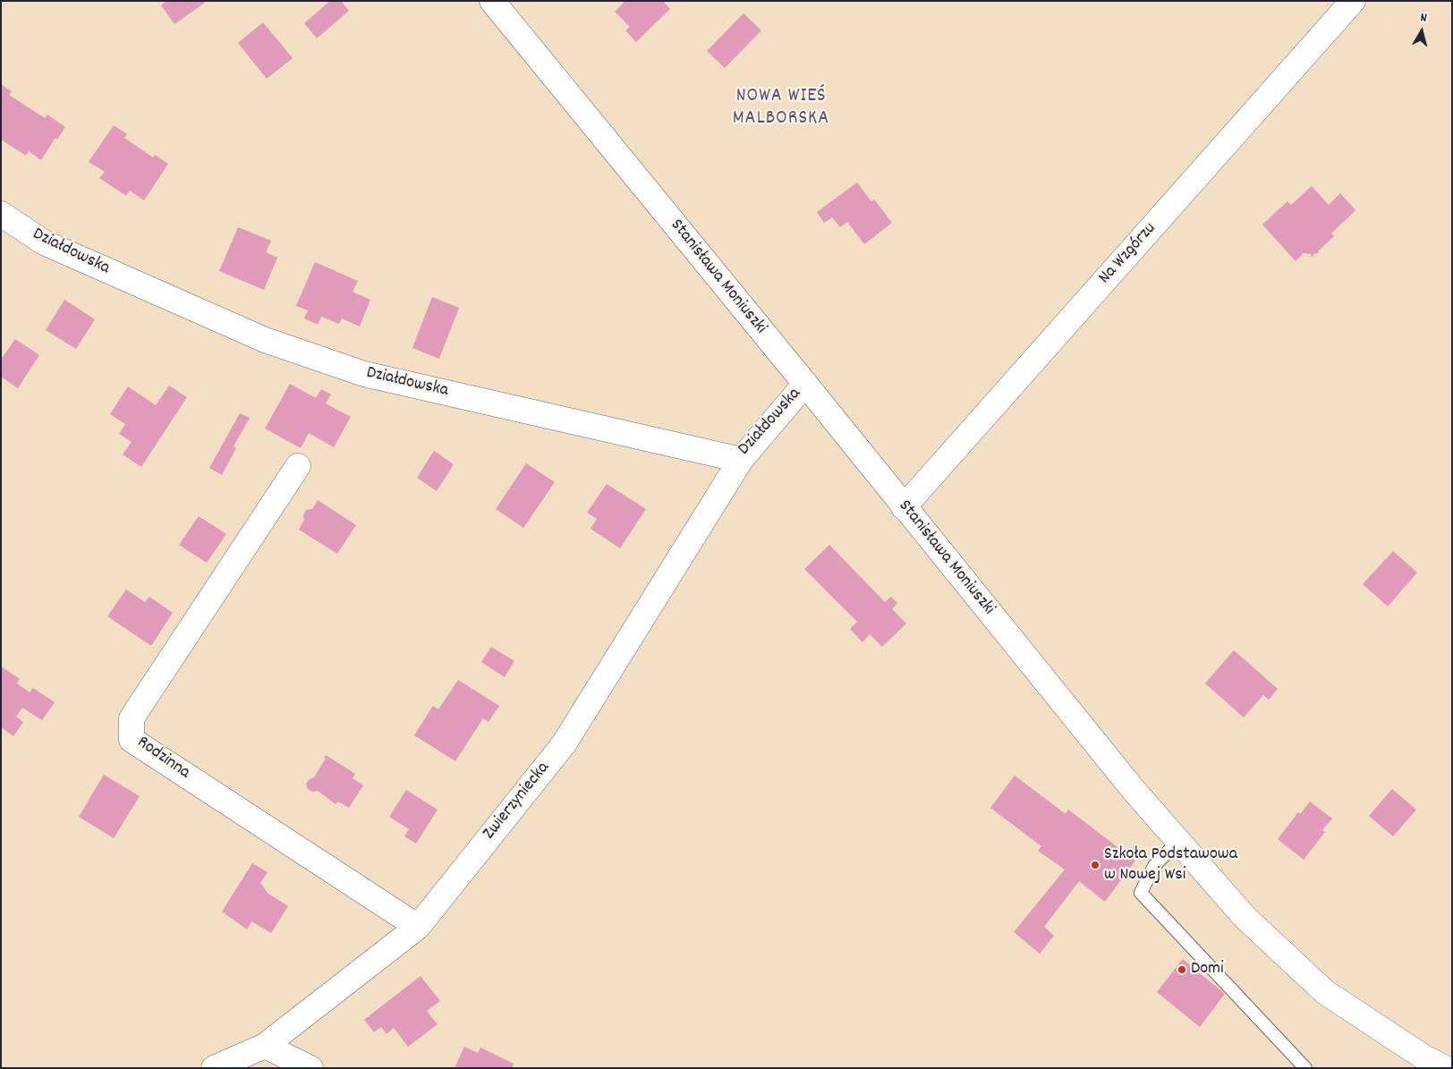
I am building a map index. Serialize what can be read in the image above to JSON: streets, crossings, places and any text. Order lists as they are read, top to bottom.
{
  "streets": {
    "street": [
      "Działdowska",
      "Na Wzgórzu",
      "Stanisława Moniuszki",
      "Rodzinna",
      "Zwierzyniecka"
    ]
  },
  "crossings": [
    ["Działdowska", "Stanisława Moniuszki"],
    ["Działdowska", "Zwierzyniecka"],
    ["Na Wzgórzu", "Stanisława Moniuszki"],
    ["Rodzinna", "Zwierzyniecka"]
  ],
  "districts": ["NOWA WIEŚ MALBORSKA"],
  "places": ["Szkoła Podstawowa w Nowej Wsi", "Domi"],
  "north": "top"
}
